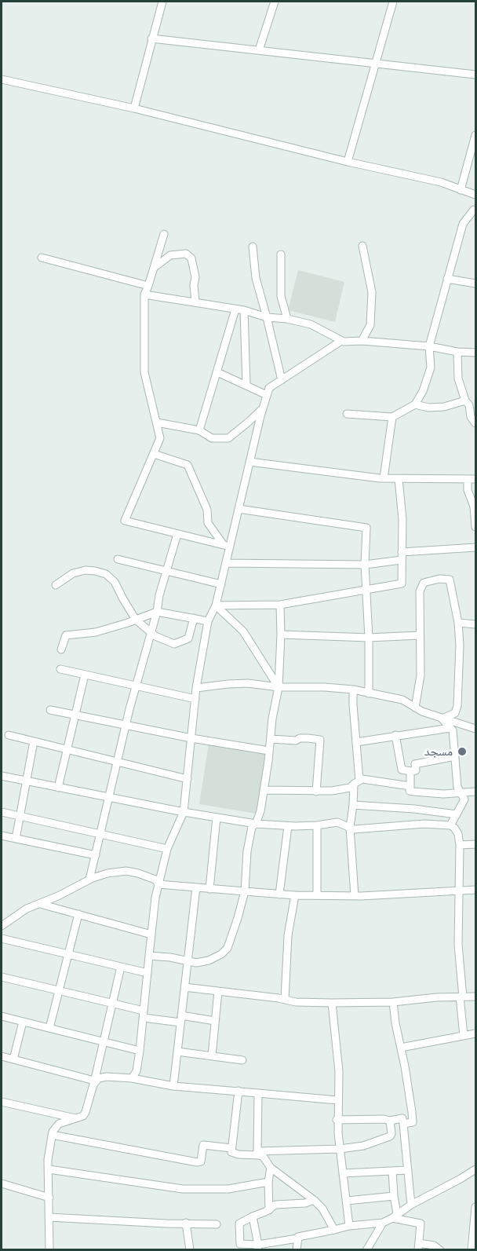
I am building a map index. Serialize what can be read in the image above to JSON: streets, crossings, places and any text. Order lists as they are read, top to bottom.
{
  "places": ["مسجد"]
}
